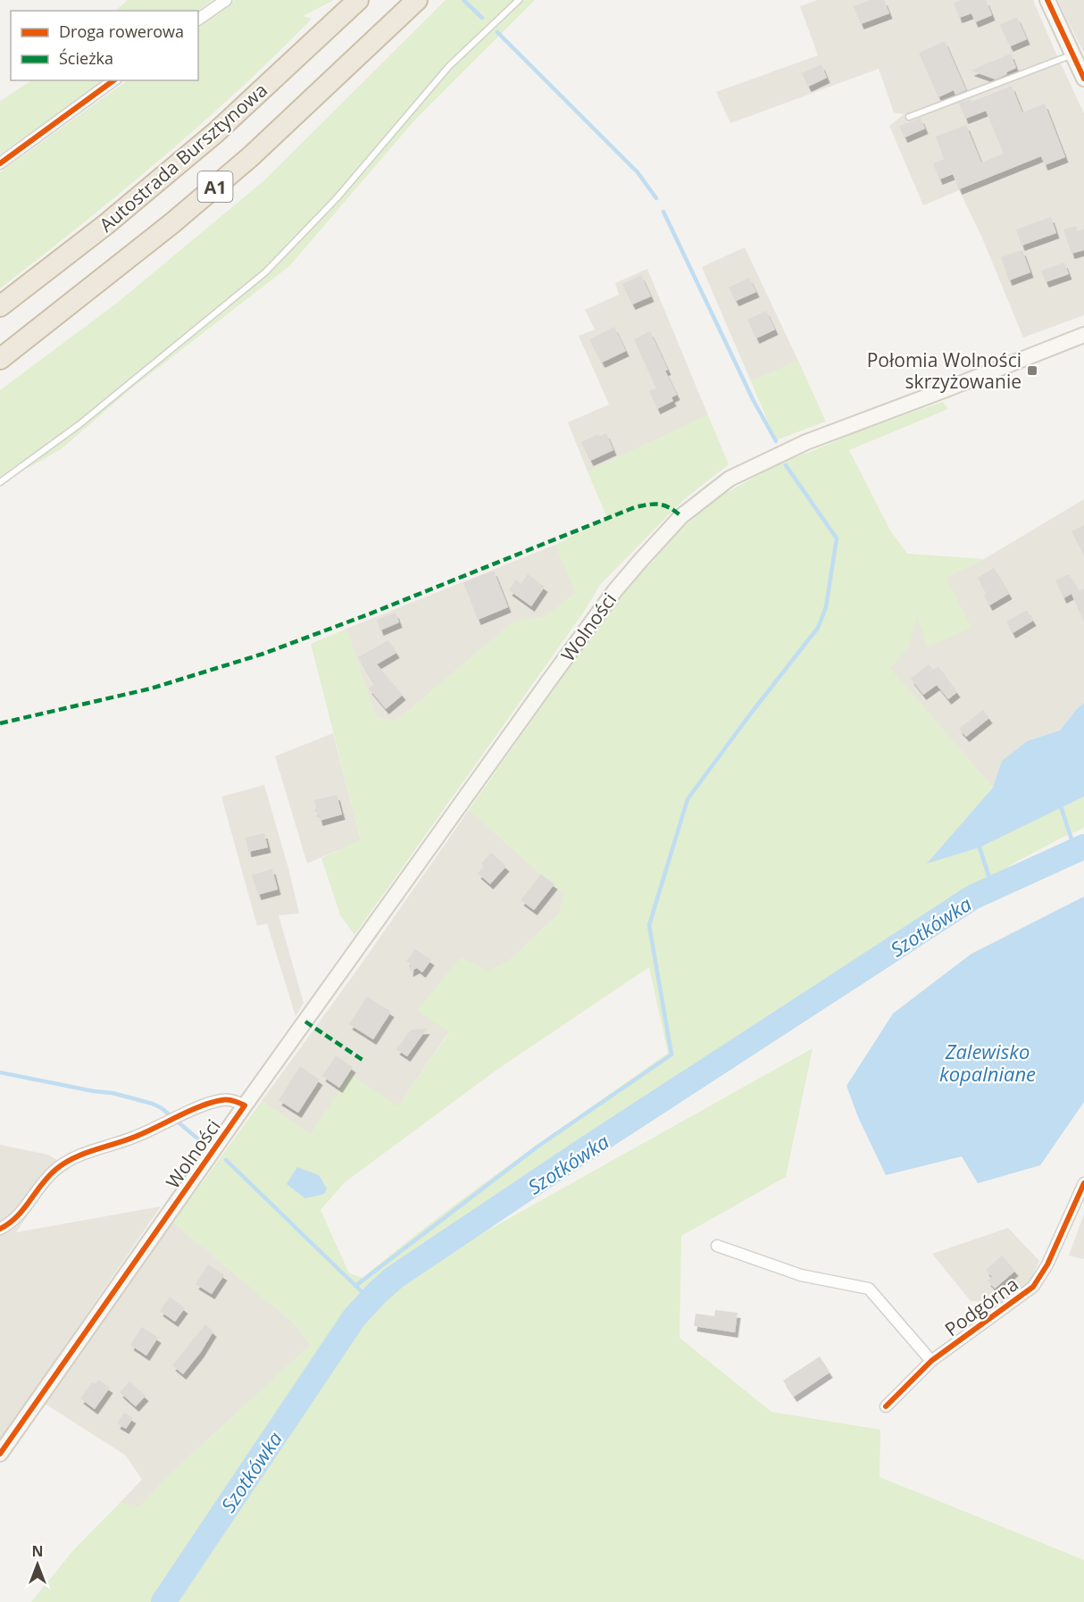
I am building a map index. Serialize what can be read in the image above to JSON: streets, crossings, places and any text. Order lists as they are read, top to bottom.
{
  "streets": {
    "highway": ["Autostrada Bursztynowa", "A1"],
    "main road": ["Wolności"],
    "street": ["Podgórna"]
  },
  "water": ["Szotkówka", "Zalewisko kopalniane"],
  "places": {
    "transit": ["Połomia Wolności skrzyżowanie"]
  },
  "legend": ["Droga rowerowa", "Ścieżka"],
  "north": "top"
}
